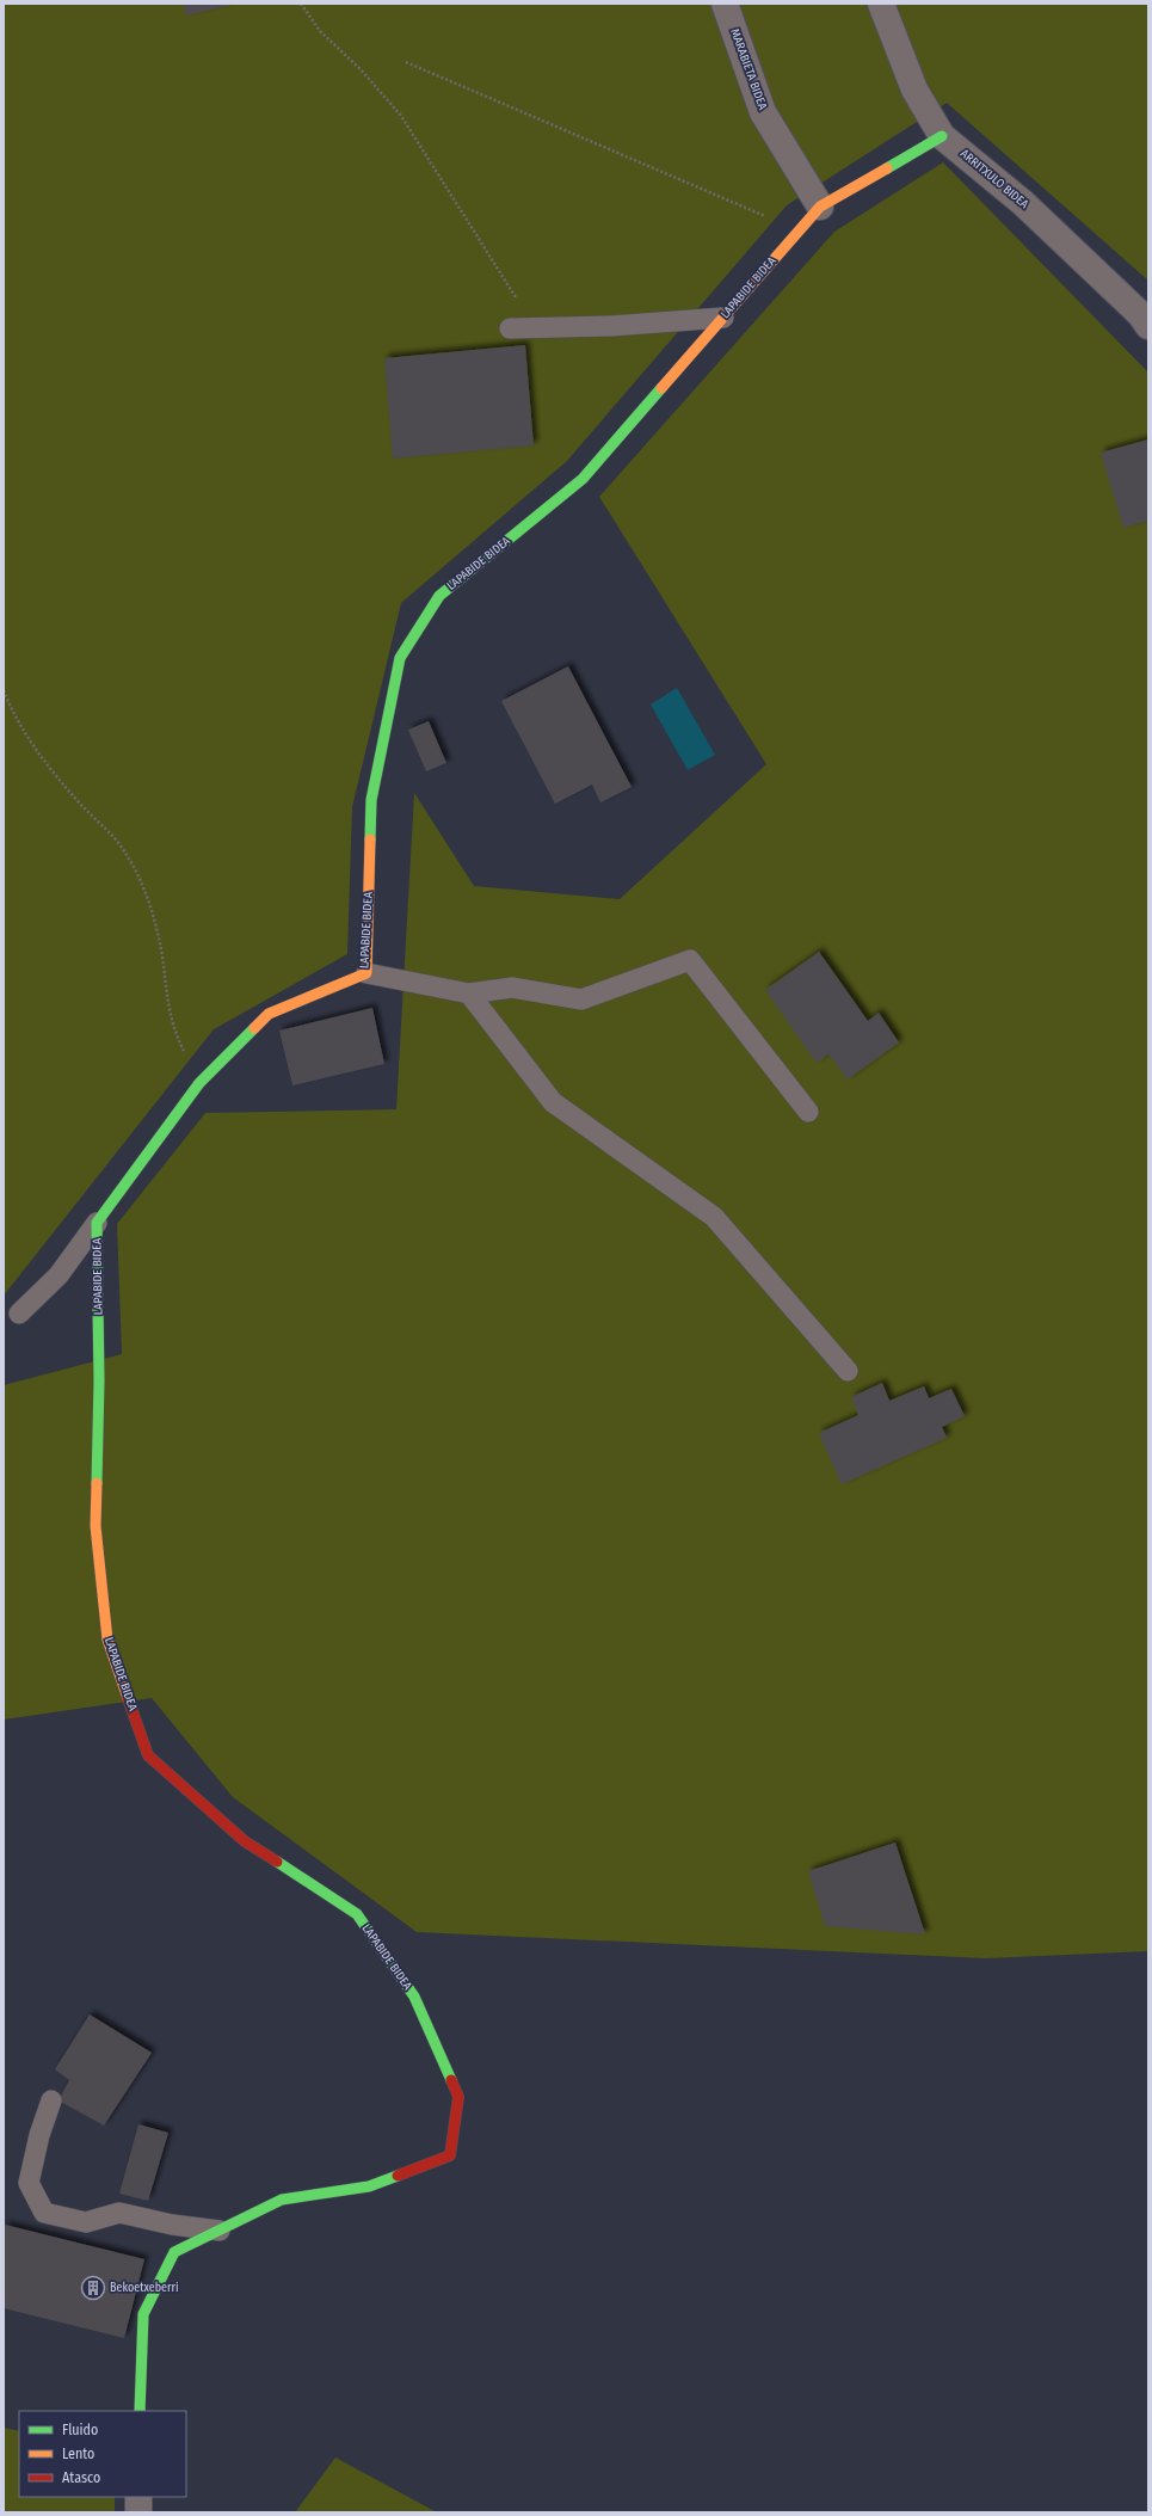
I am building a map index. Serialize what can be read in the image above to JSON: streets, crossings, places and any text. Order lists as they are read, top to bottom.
{
  "streets": {
    "street": ["MARABIETA BIDEA", "ARRITXULO BIDEA", "LAPABIDE BIDEA"]
  },
  "crossings": [
    ["MARABIETA BIDEA", "LAPABIDE BIDEA"],
    ["ARRITXULO BIDEA", "LAPABIDE BIDEA"]
  ],
  "places": {
    "building": ["Bekoetxeberri"]
  },
  "legend": ["Fluido", "Lento", "Atasco"]
}
